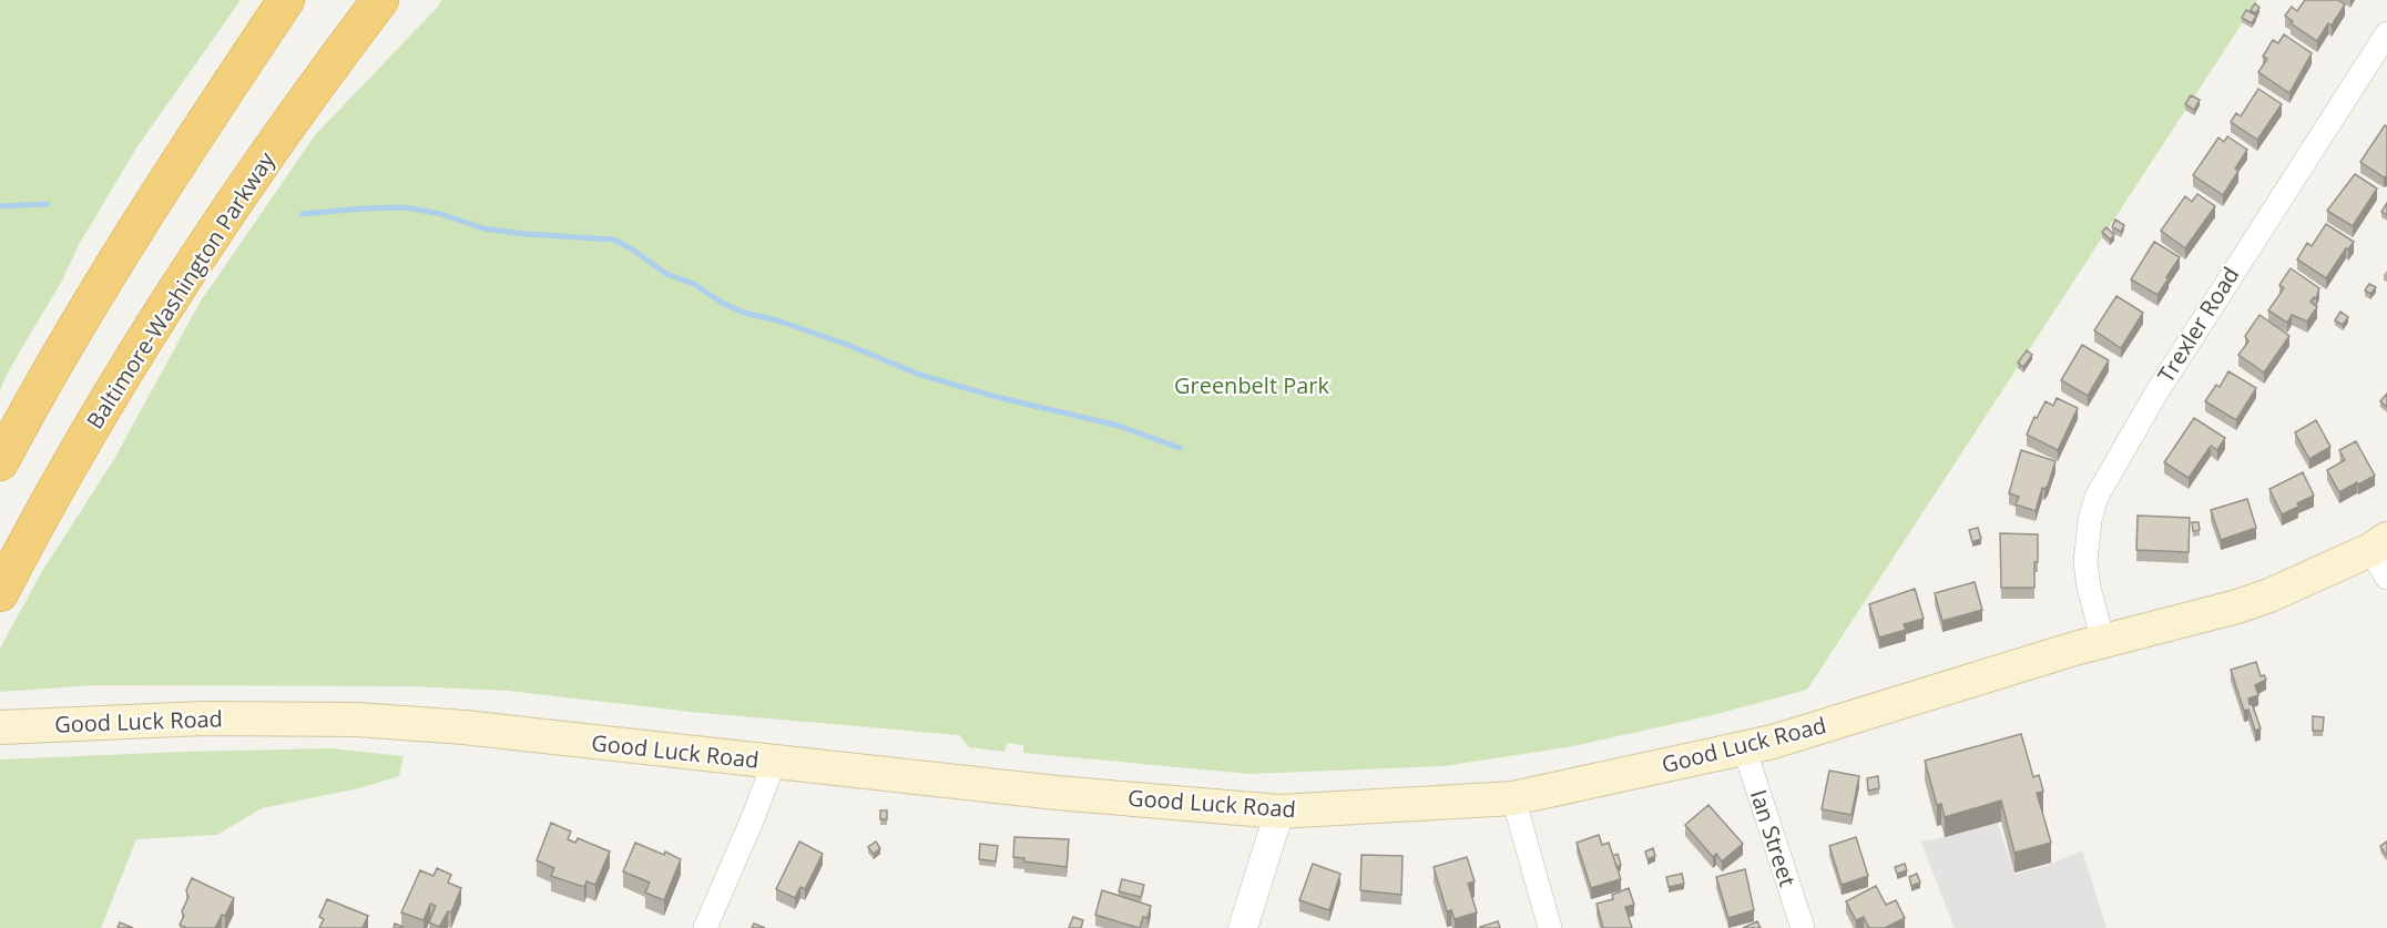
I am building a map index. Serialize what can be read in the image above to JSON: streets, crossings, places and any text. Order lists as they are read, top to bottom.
{
  "streets": {
    "highway": ["Baltimore-Washington Parkway"],
    "main road": ["Good Luck Road"],
    "street": ["Trexler Road", "Ian Street"]
  },
  "crossings": [
    ["Trexler Road", "Good Luck Road"],
    ["Good Luck Road", "Ian Street"]
  ],
  "parks": ["Greenbelt Park"]
}
